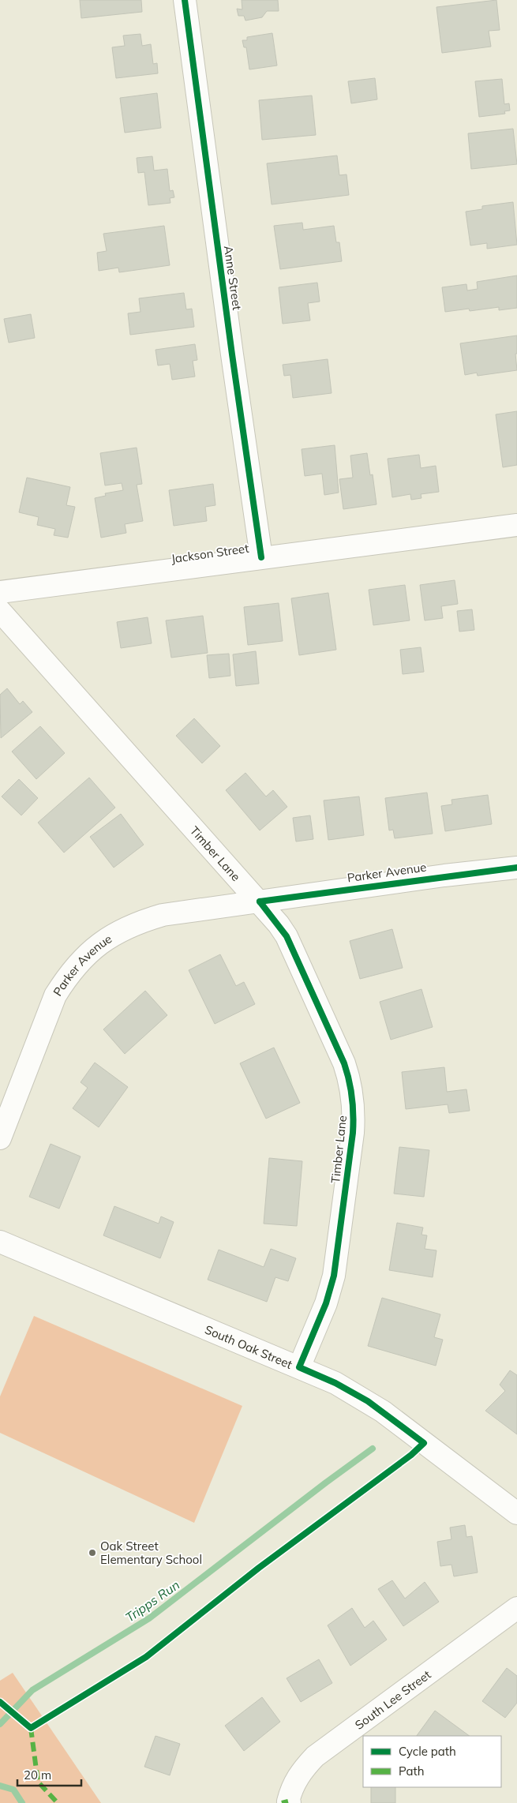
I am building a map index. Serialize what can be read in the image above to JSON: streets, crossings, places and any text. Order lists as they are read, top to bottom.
{
  "streets": {
    "street": [
      "Anne Street",
      "Jackson Street",
      "Timber Lane",
      "Parker Avenue",
      "South Oak Street",
      "South Lee Street"
    ]
  },
  "crossings": [
    ["Anne Street", "Jackson Street"],
    ["Timber Lane", "Parker Avenue"],
    ["Timber Lane", "South Oak Street"]
  ],
  "water": ["Tripps Run"],
  "places": ["Oak Street Elementary School"],
  "legend": ["Cycle path", "Path"],
  "scale_bar": "20 m"
}
